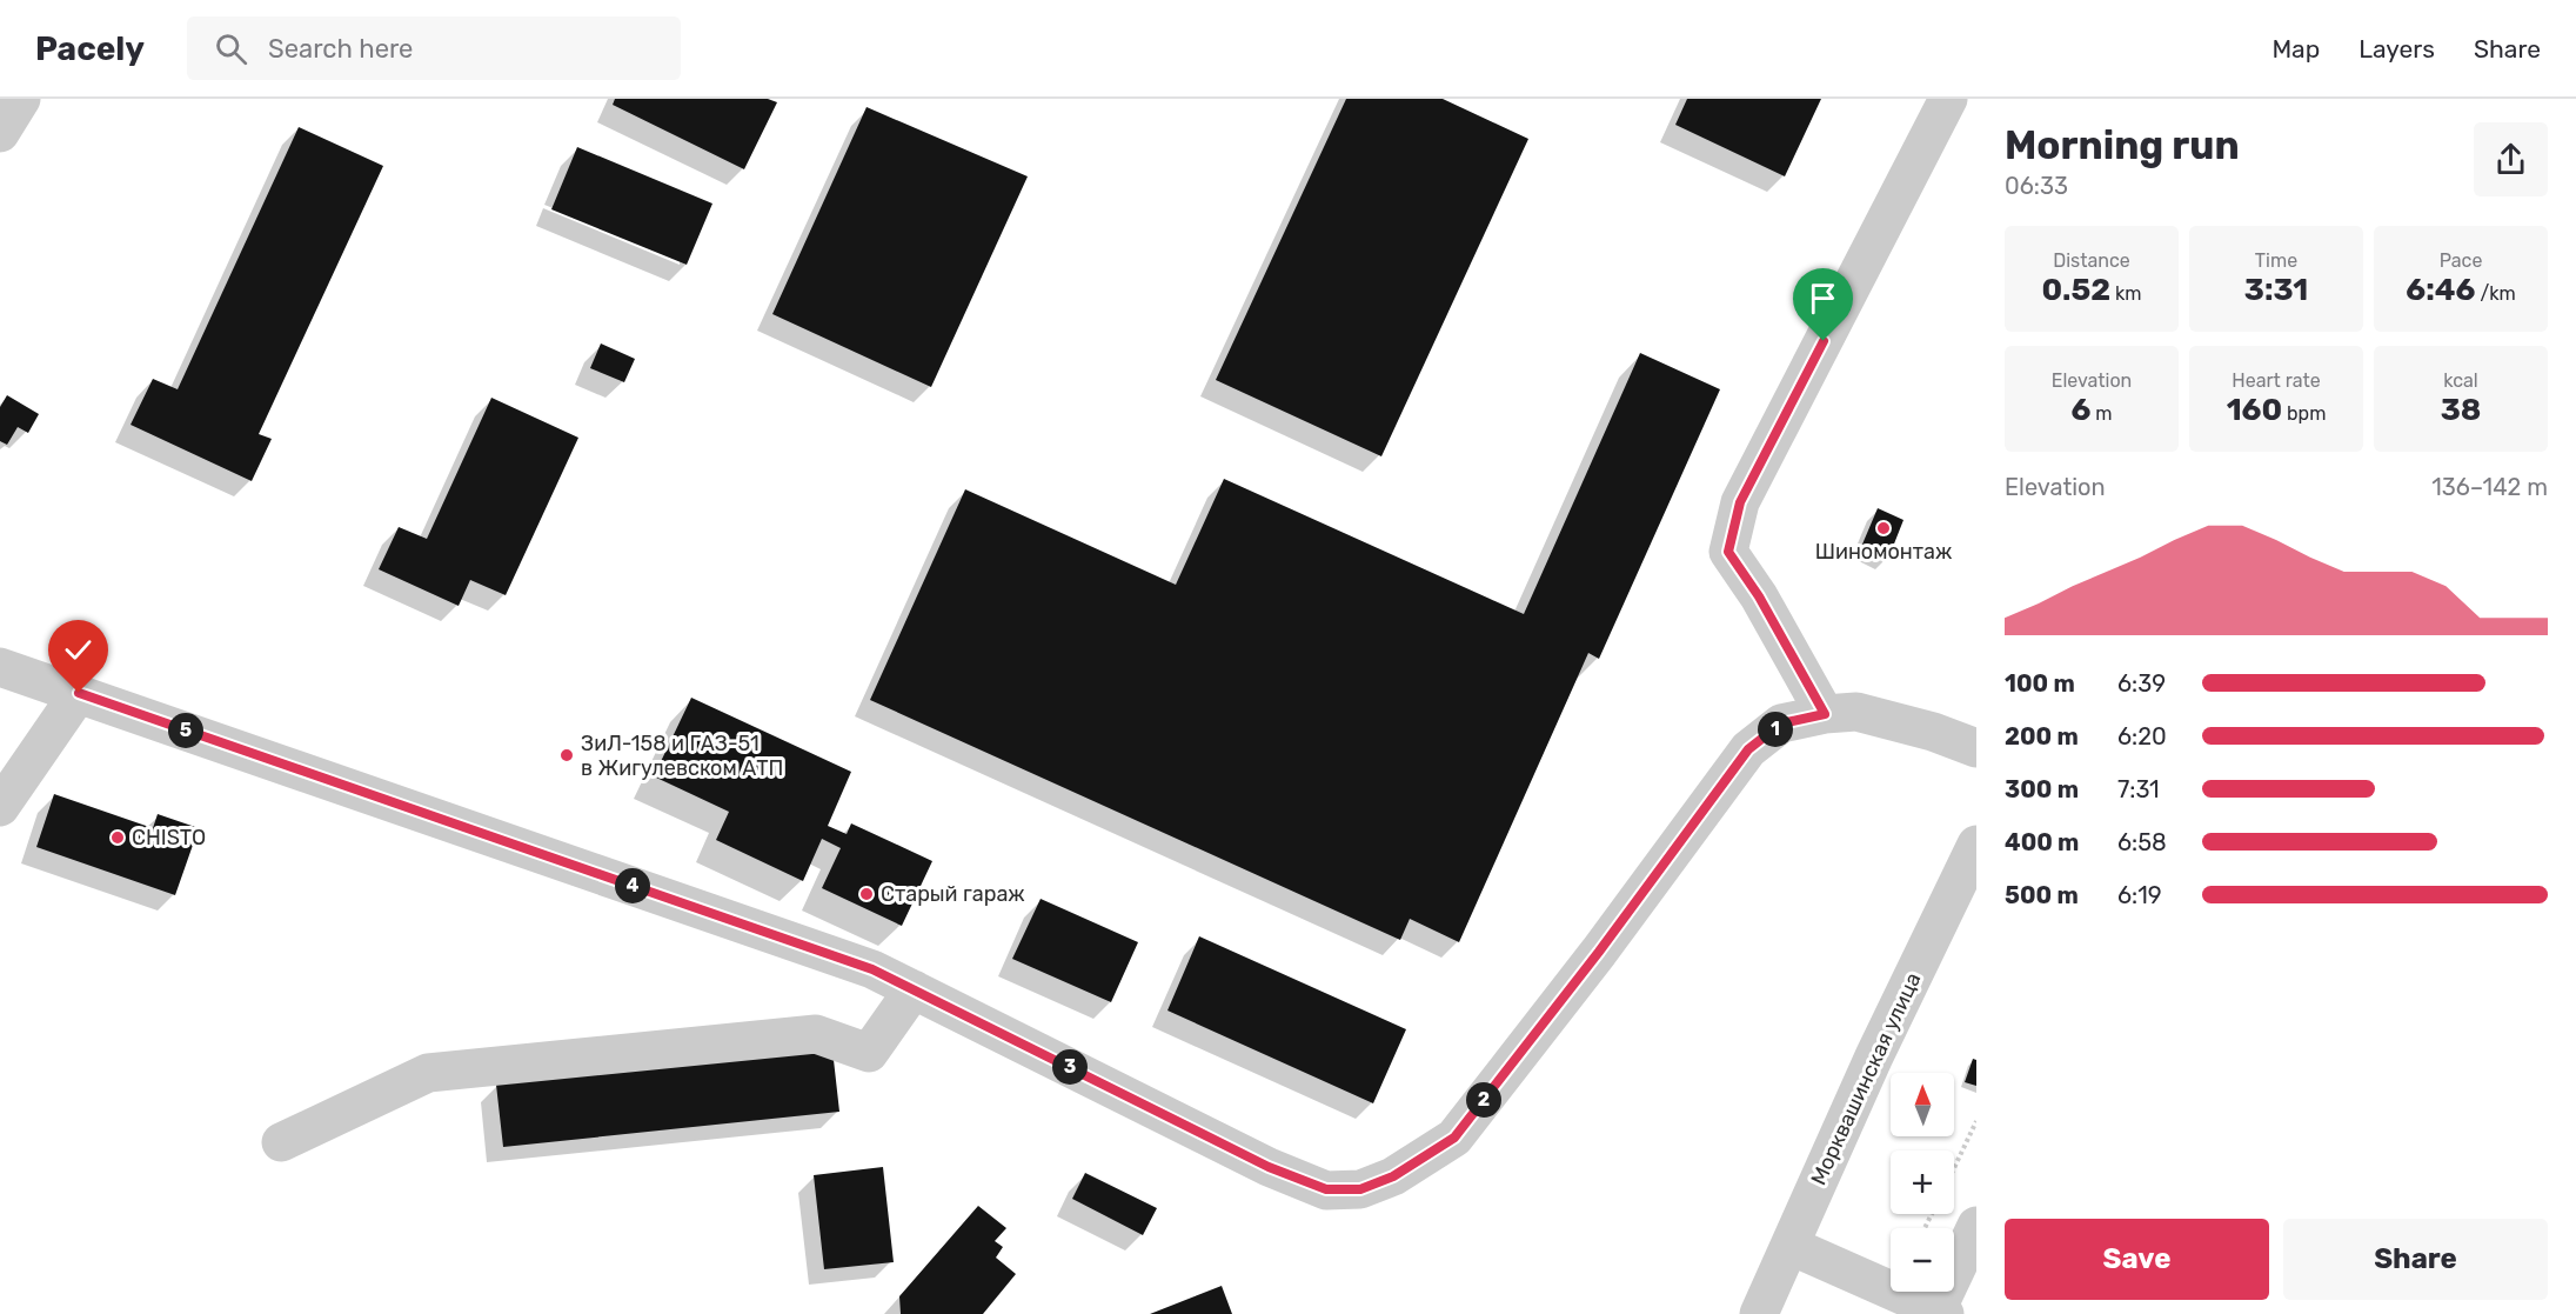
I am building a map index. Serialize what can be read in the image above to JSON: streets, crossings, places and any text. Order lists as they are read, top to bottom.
{
  "streets": {
    "street": ["Морквашинская улица"]
  },
  "places": [
    "Шиномонтаж",
    "ЗиЛ-158 и ГАЗ-51 в Жигулевском АТП",
    "CHISTO",
    "Старый гараж"
  ],
  "north": "top",
  "page": {
    "header": "Pacely",
    "search": "Search here",
    "nav": ["Map", "Layers", "Share"],
    "heading": ["Morning run", "06:33"],
    "stats": [
      ["Distance", "0.52 km"],
      ["Time", "3:31"],
      ["Pace", "6:46 /km"],
      ["Elevation", "6 m"],
      ["Heart rate", "160 bpm"],
      ["kcal", "38"]
    ],
    "chart": ["Elevation", "136–142 m"],
    "list": [
      {
        "name": "100 m",
        "note": "6:39"
      },
      {
        "name": "200 m",
        "note": "6:20"
      },
      {
        "name": "300 m",
        "note": "7:31"
      },
      {
        "name": "400 m",
        "note": "6:58"
      },
      {
        "name": "500 m",
        "note": "6:19"
      }
    ],
    "pins": [
      "1",
      "5",
      "4",
      "3",
      "2"
    ],
    "map_buttons": ["+", "−"],
    "buttons": ["Save", "Share"]
  }
}
